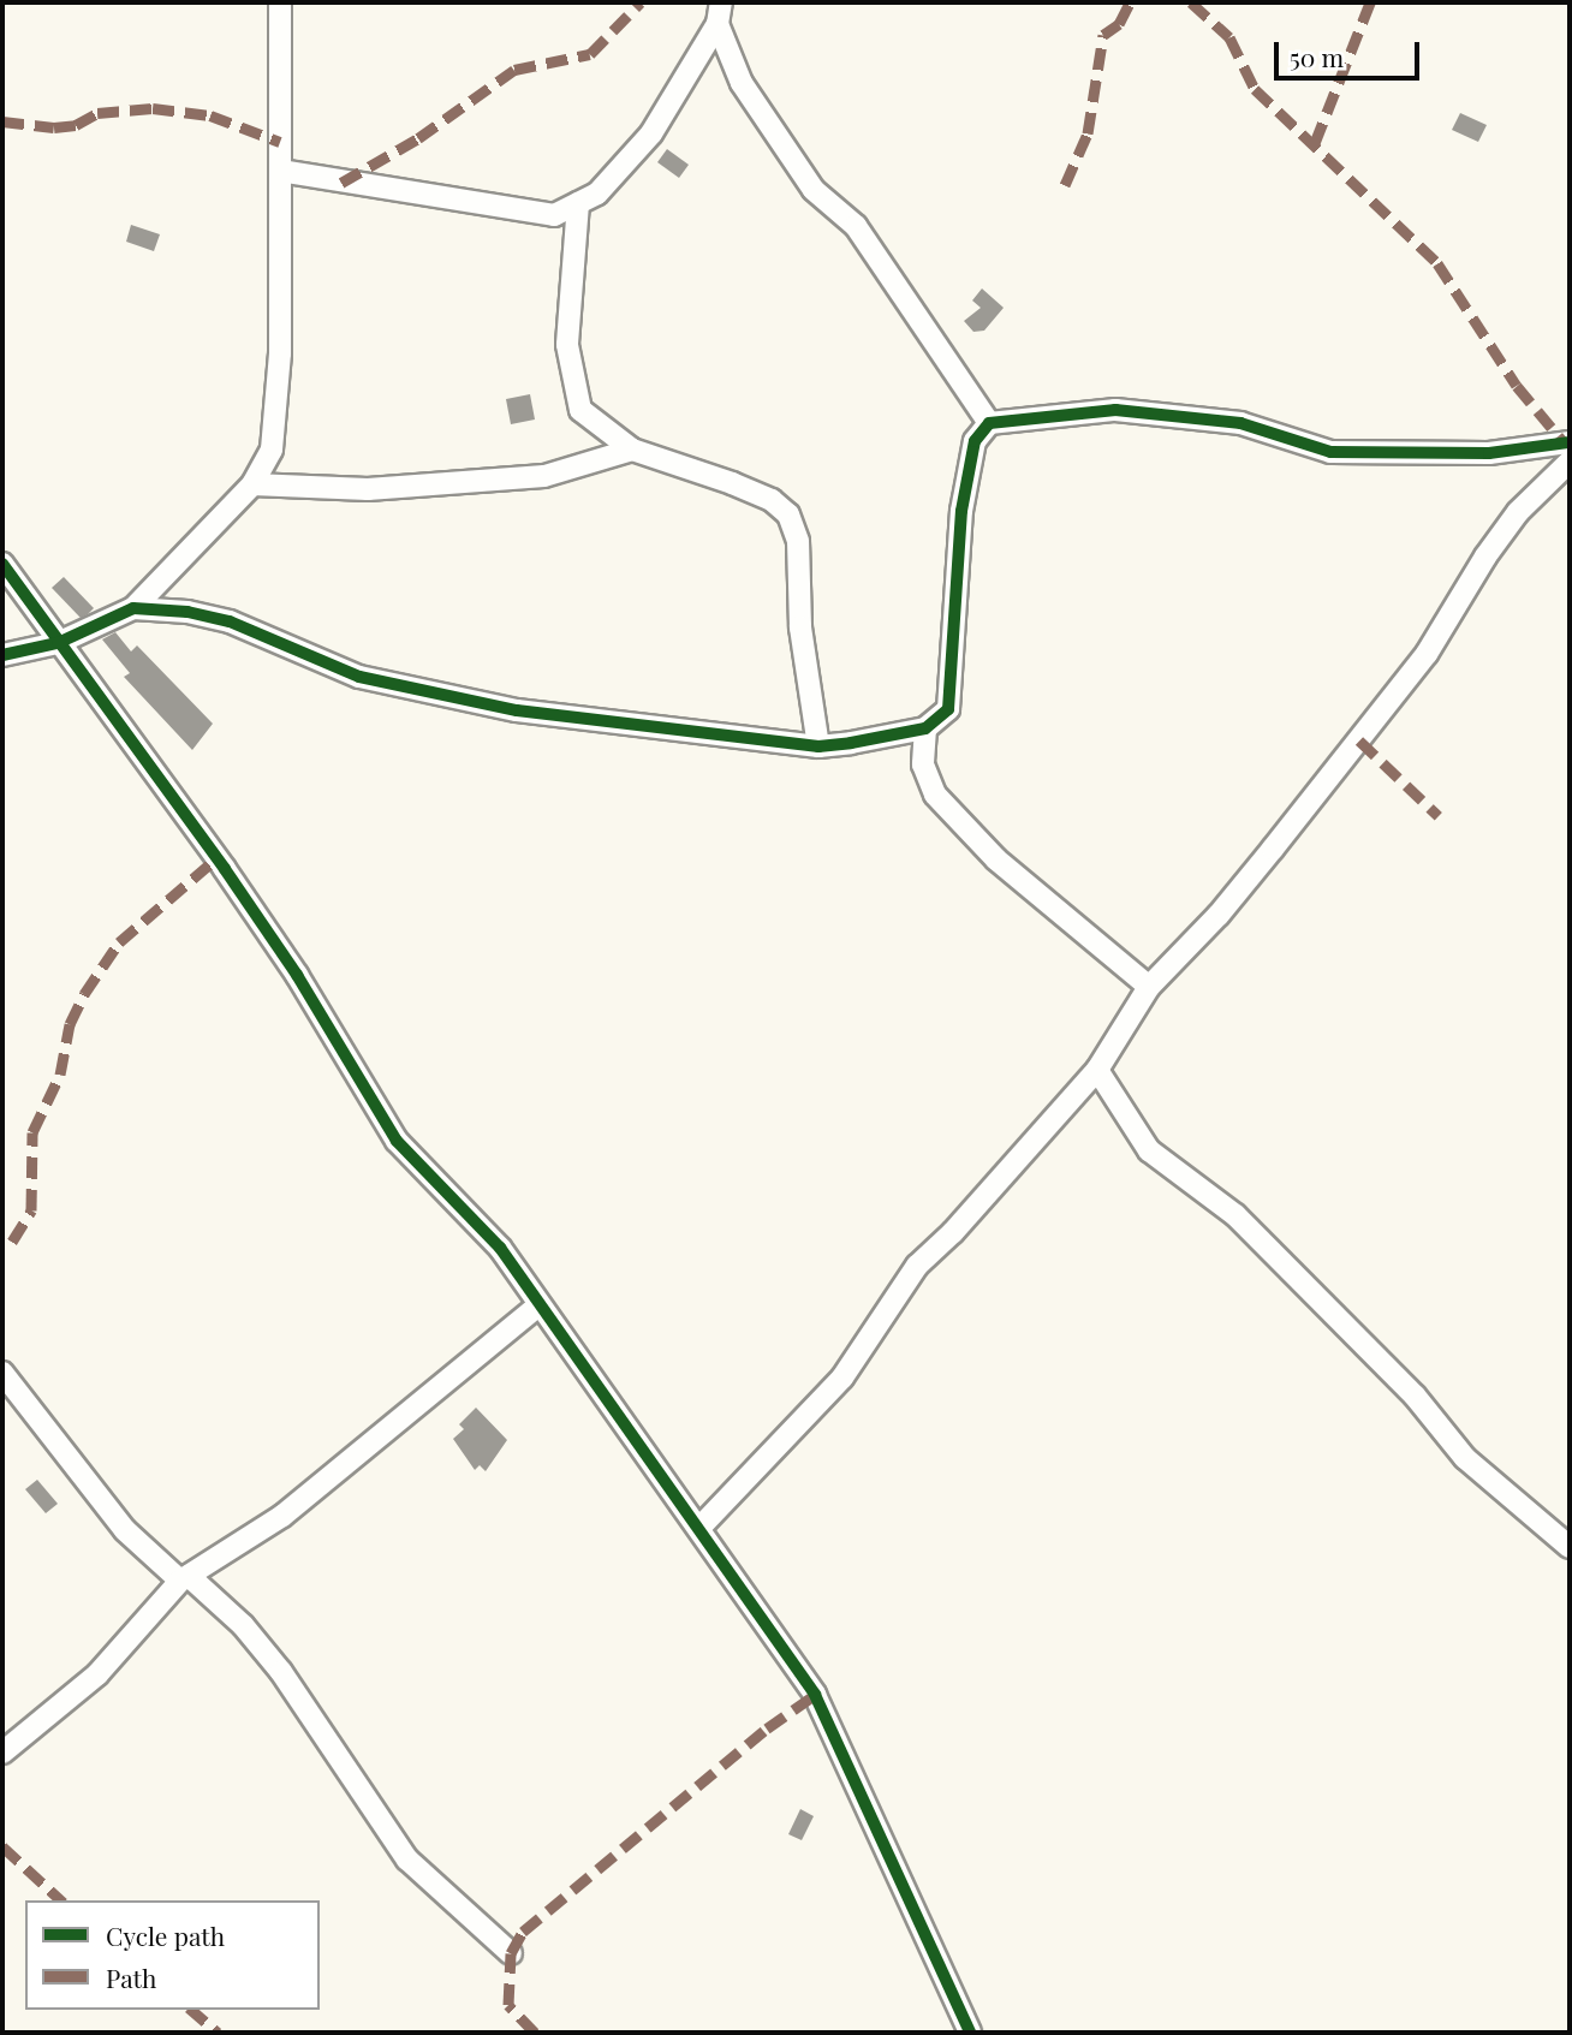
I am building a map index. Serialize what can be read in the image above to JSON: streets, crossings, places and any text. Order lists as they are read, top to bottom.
{
  "legend": ["Cycle path", "Path"],
  "scale_bar": "50 m"
}
